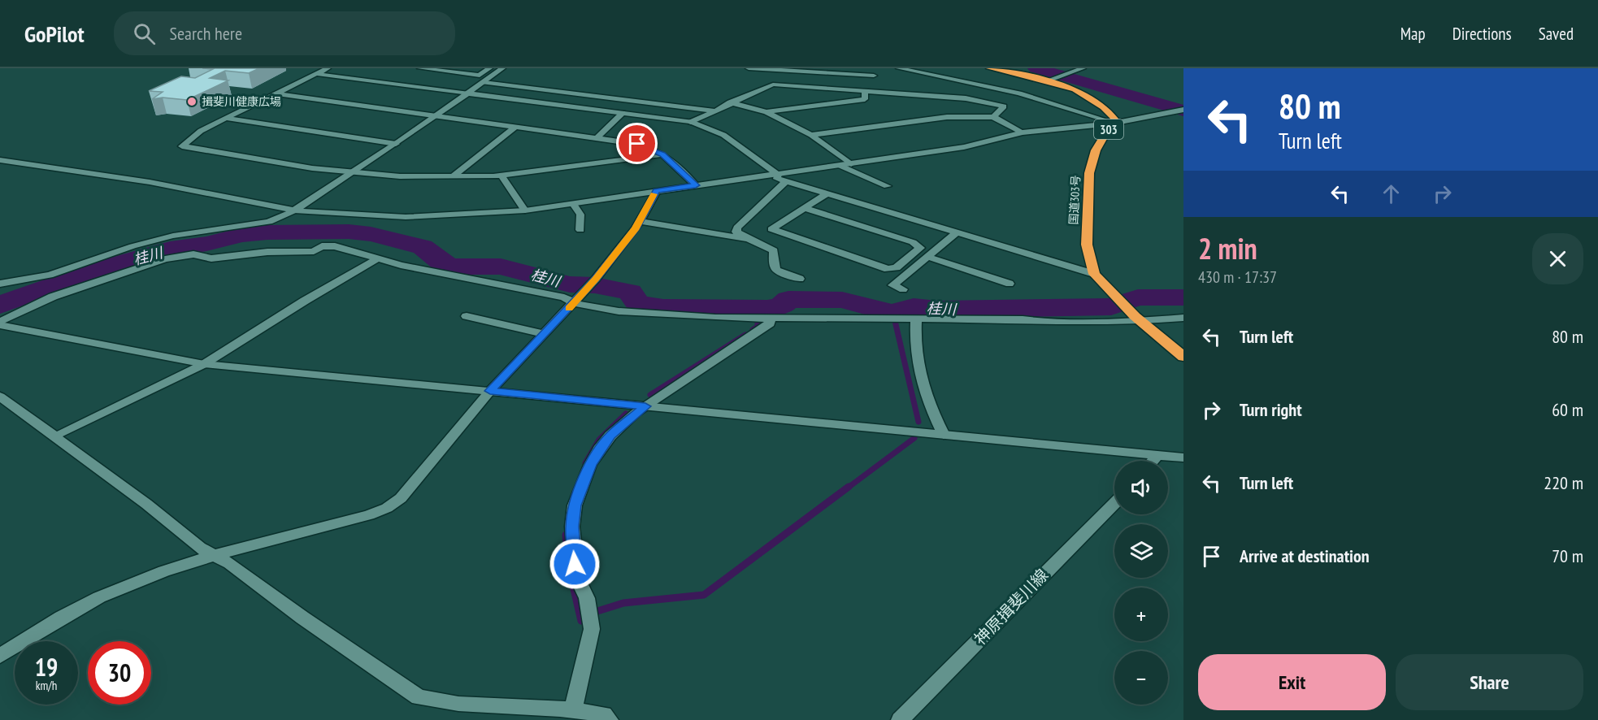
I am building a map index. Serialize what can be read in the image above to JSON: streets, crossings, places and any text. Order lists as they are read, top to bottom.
{
  "streets": {
    "highway": ["303", "国道303号"],
    "street": ["神原揖斐川線"]
  },
  "crossings": [
    ["303", "国道303号"]
  ],
  "water": ["桂川"],
  "places": ["揖斐川健康広場"],
  "page": {
    "header": "GoPilot",
    "search": "Search here",
    "nav": ["Map", "Directions", "Saved"],
    "turn": ["80 m", "Turn left"],
    "heading": ["2 min", "430 m · 17:37"],
    "list": [
      {
        "name": "Turn left",
        "value": "80 m"
      },
      {
        "name": "Turn right",
        "value": "60 m"
      },
      {
        "name": "Turn left",
        "value": "220 m"
      },
      {
        "name": "Arrive at destination",
        "value": "70 m"
      }
    ],
    "map_buttons": ["+", "−"],
    "speed": "19 km/h",
    "limit": "30",
    "buttons": ["Exit", "Share"]
  }
}
